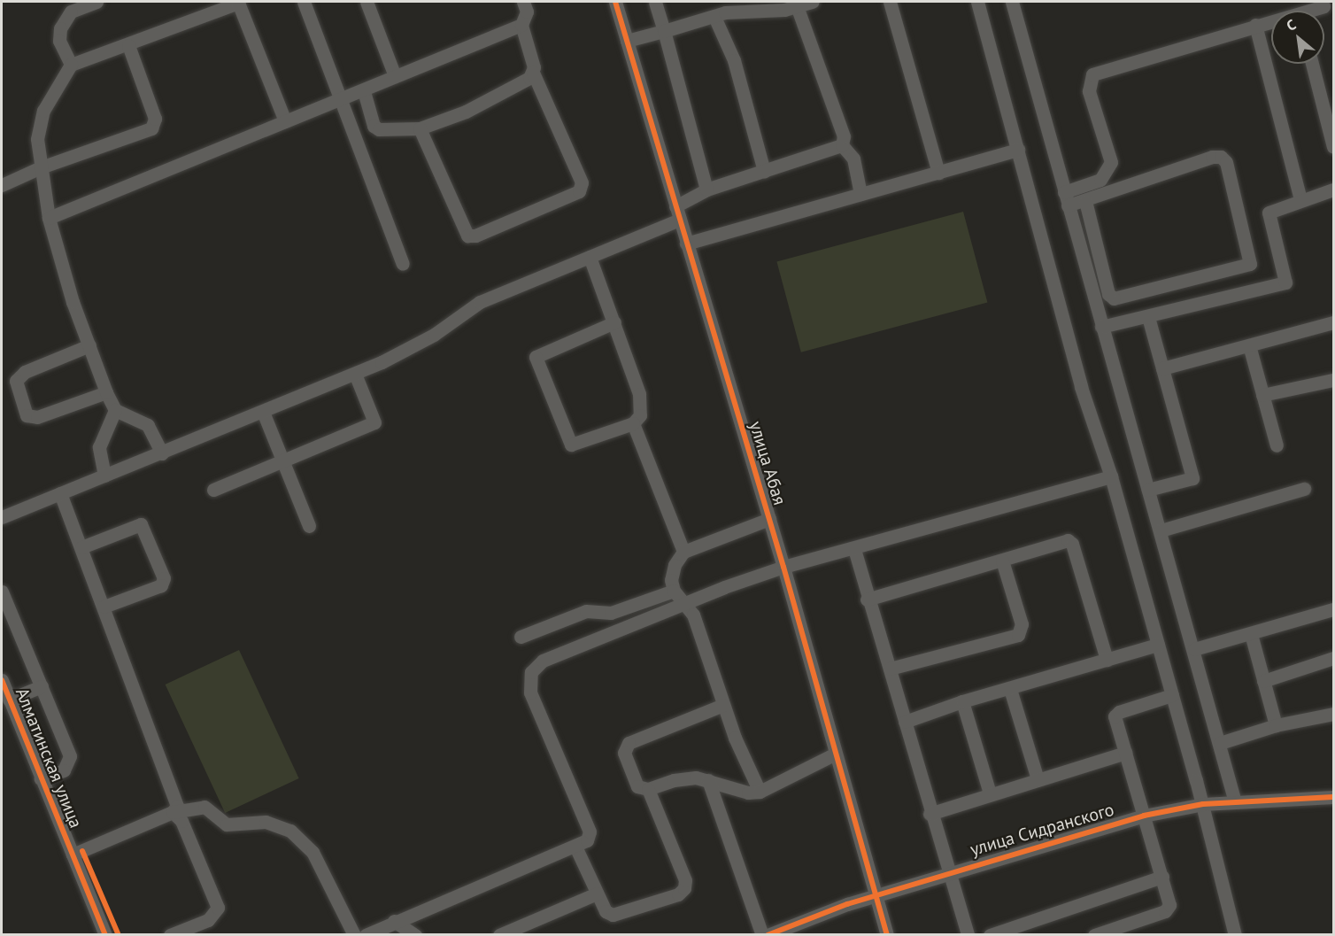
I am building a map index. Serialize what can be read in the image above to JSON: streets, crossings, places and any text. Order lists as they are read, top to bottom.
{
  "streets": {
    "street": ["улица Абая", "Алматинская улица", "улица Сидранского"]
  },
  "crossings": [
    ["улица Абая", "улица Сидранского"]
  ],
  "north": "top left"
}
